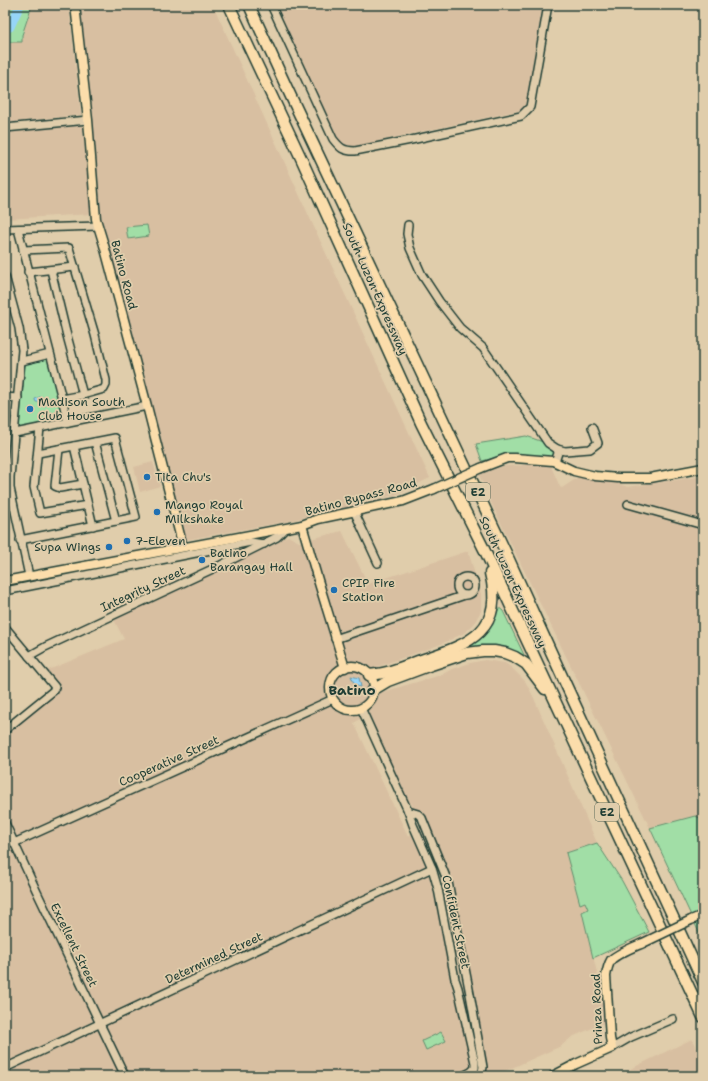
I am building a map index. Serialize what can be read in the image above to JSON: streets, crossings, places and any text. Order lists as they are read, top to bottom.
{
  "streets": {
    "highway": ["South Luzon Expressway", "E2"],
    "main road": ["Batino Road", "Batino Bypass Road", "Prinza Road"],
    "street": [
      "Integrity Street",
      "Cooperative Street",
      "Confident Street",
      "Excellent Street",
      "Determined Street"
    ]
  },
  "crossings": [
    ["Batino Road", "Batino Bypass Road"],
    ["Batino Bypass Road", "Integrity Street"],
    ["Cooperative Street", "Confident Street"],
    ["Cooperative Street", "Excellent Street"],
    ["Confident Street", "Determined Street"],
    ["Excellent Street", "Determined Street"]
  ],
  "districts": ["Batino"],
  "places": [
    "Madison South Club House",
    "Tita Chu's",
    "Mango Royal Milkshake",
    "7-Eleven",
    "Supa Wings",
    "Batino Barangay Hall",
    "CPIP Fire Station"
  ]
}
